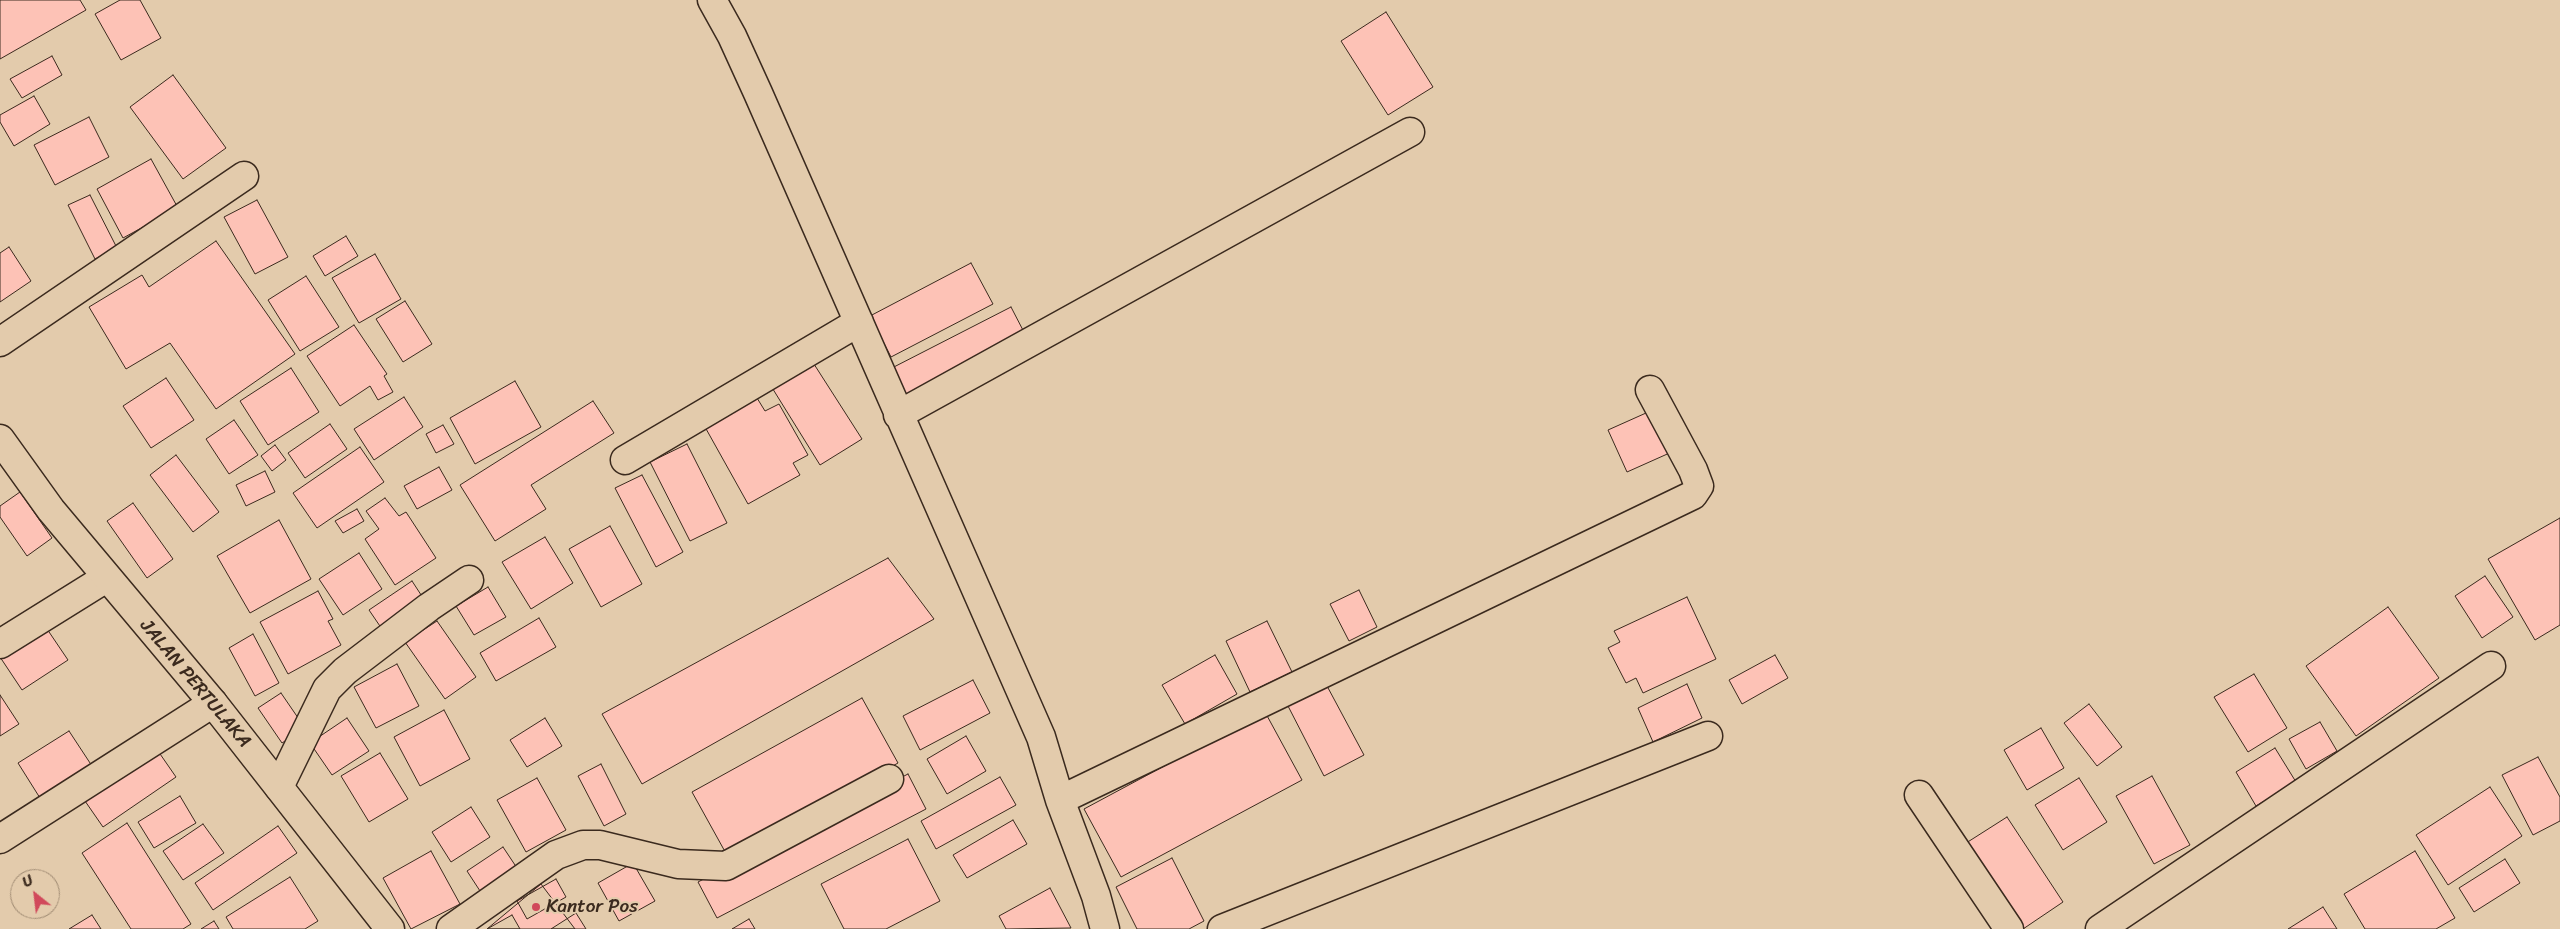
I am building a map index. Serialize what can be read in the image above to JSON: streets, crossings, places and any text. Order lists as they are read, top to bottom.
{
  "streets": {
    "street": ["JALAN PERTULAKA"]
  },
  "places": ["Kantor Pos"],
  "north": "top left"
}
